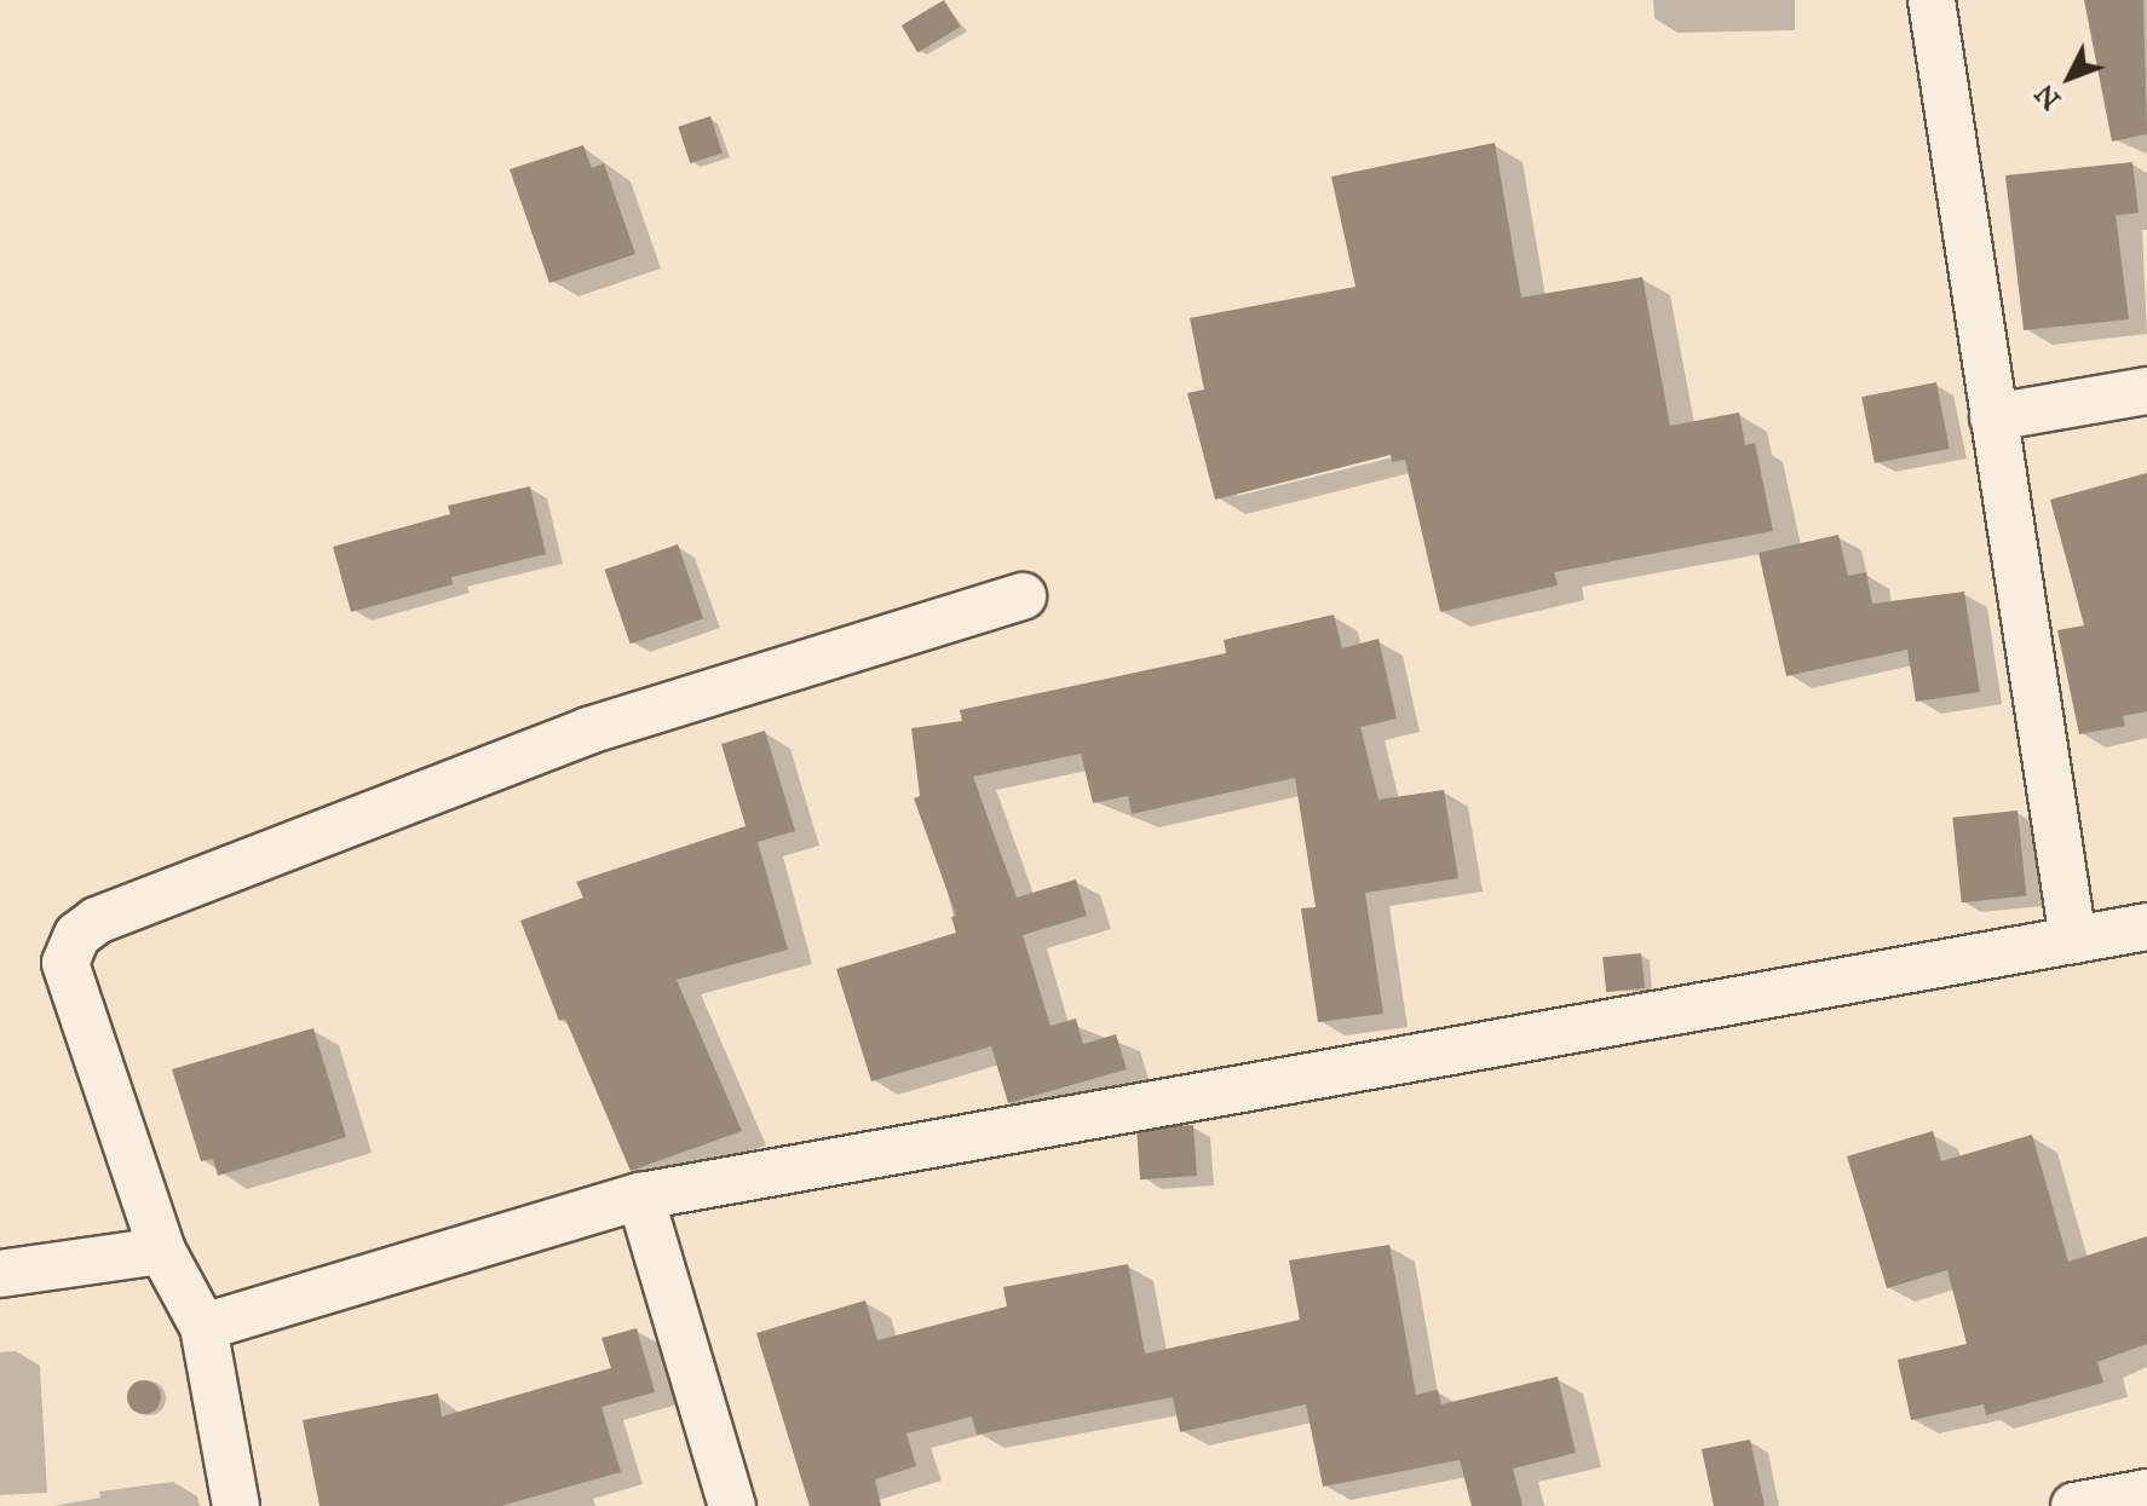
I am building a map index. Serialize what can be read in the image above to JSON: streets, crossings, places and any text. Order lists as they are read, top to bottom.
{
  "north": "bottom left"
}
